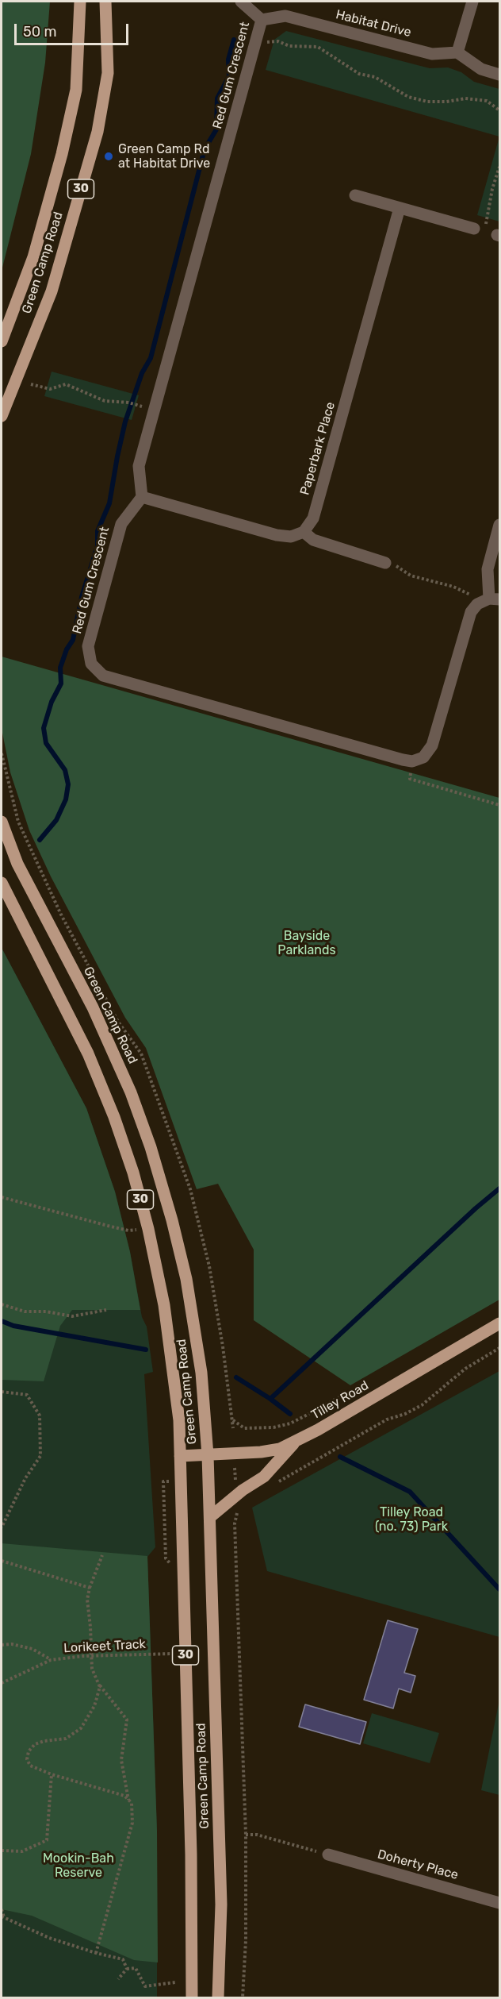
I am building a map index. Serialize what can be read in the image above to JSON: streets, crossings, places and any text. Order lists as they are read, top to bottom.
{
  "streets": {
    "main road": ["30", "Green Camp Road", "Tilley Road"],
    "street": [
      "Habitat Drive",
      "Red Gum Crescent",
      "Paperbark Place",
      "Doherty Place"
    ],
    "path": ["Lorikeet Track"]
  },
  "crossings": [
    ["Habitat Drive", "Red Gum Crescent"],
    ["Green Camp Road", "Tilley Road"],
    ["Green Camp Road", "Lorikeet Track"]
  ],
  "parks": ["Bayside Parklands", "Tilley Road (no. 73) Park", "Mookin-Bah Reserve"],
  "places": ["Green Camp Rd at Habitat Drive"],
  "scale_bar": "50 m"
}
